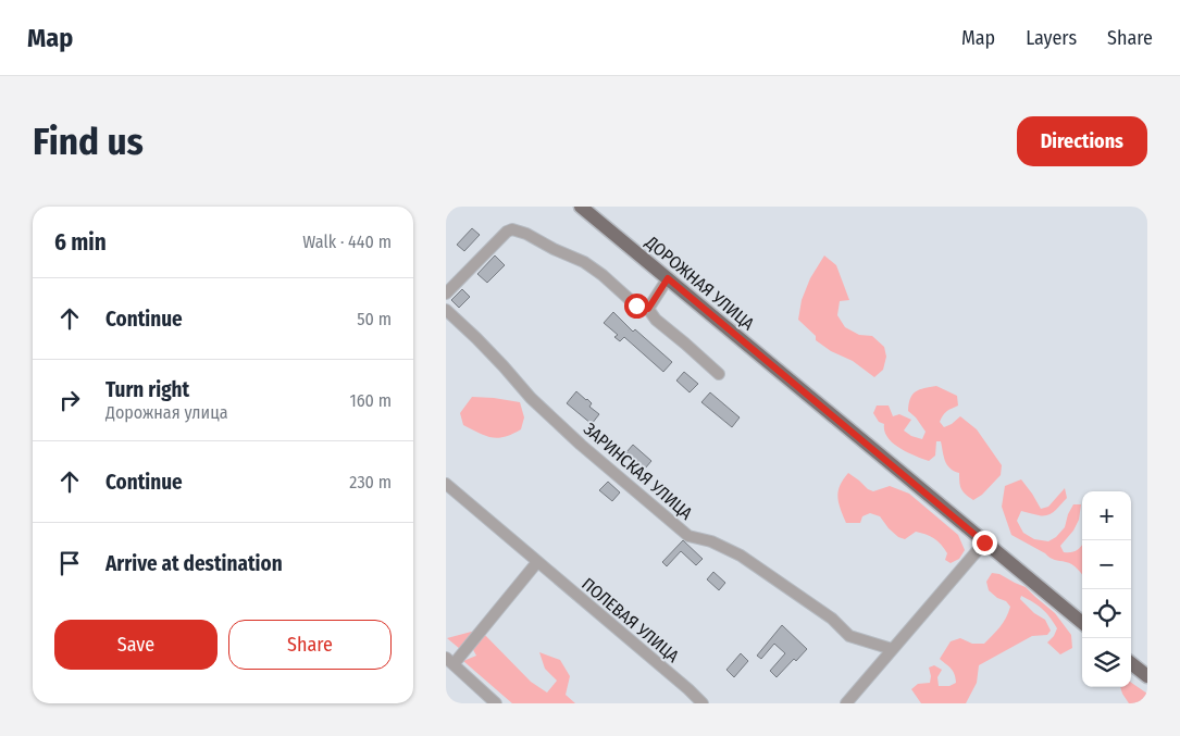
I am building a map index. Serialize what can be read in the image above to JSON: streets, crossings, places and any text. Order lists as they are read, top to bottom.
{
  "streets": {
    "main road": ["ДОРОЖНАЯ УЛИЦА"],
    "street": ["ЗАРИНСКАЯ УЛИЦА", "ПОЛЕВАЯ УЛИЦА"]
  },
  "page": {
    "header": "Map",
    "nav": ["Map", "Layers", "Share"],
    "buttons": [
      "Directions",
      ["Save", "Share"]
    ],
    "title": "Find us",
    "heading": ["6 min", "Walk · 440 m"],
    "list": [
      ["Continue", "50 m"],
      ["Turn right", "Дорожная улица", "160 m"],
      ["Continue", "230 m"],
      "Arrive at destination"
    ],
    "map_buttons": ["+", "−"]
  }
}
